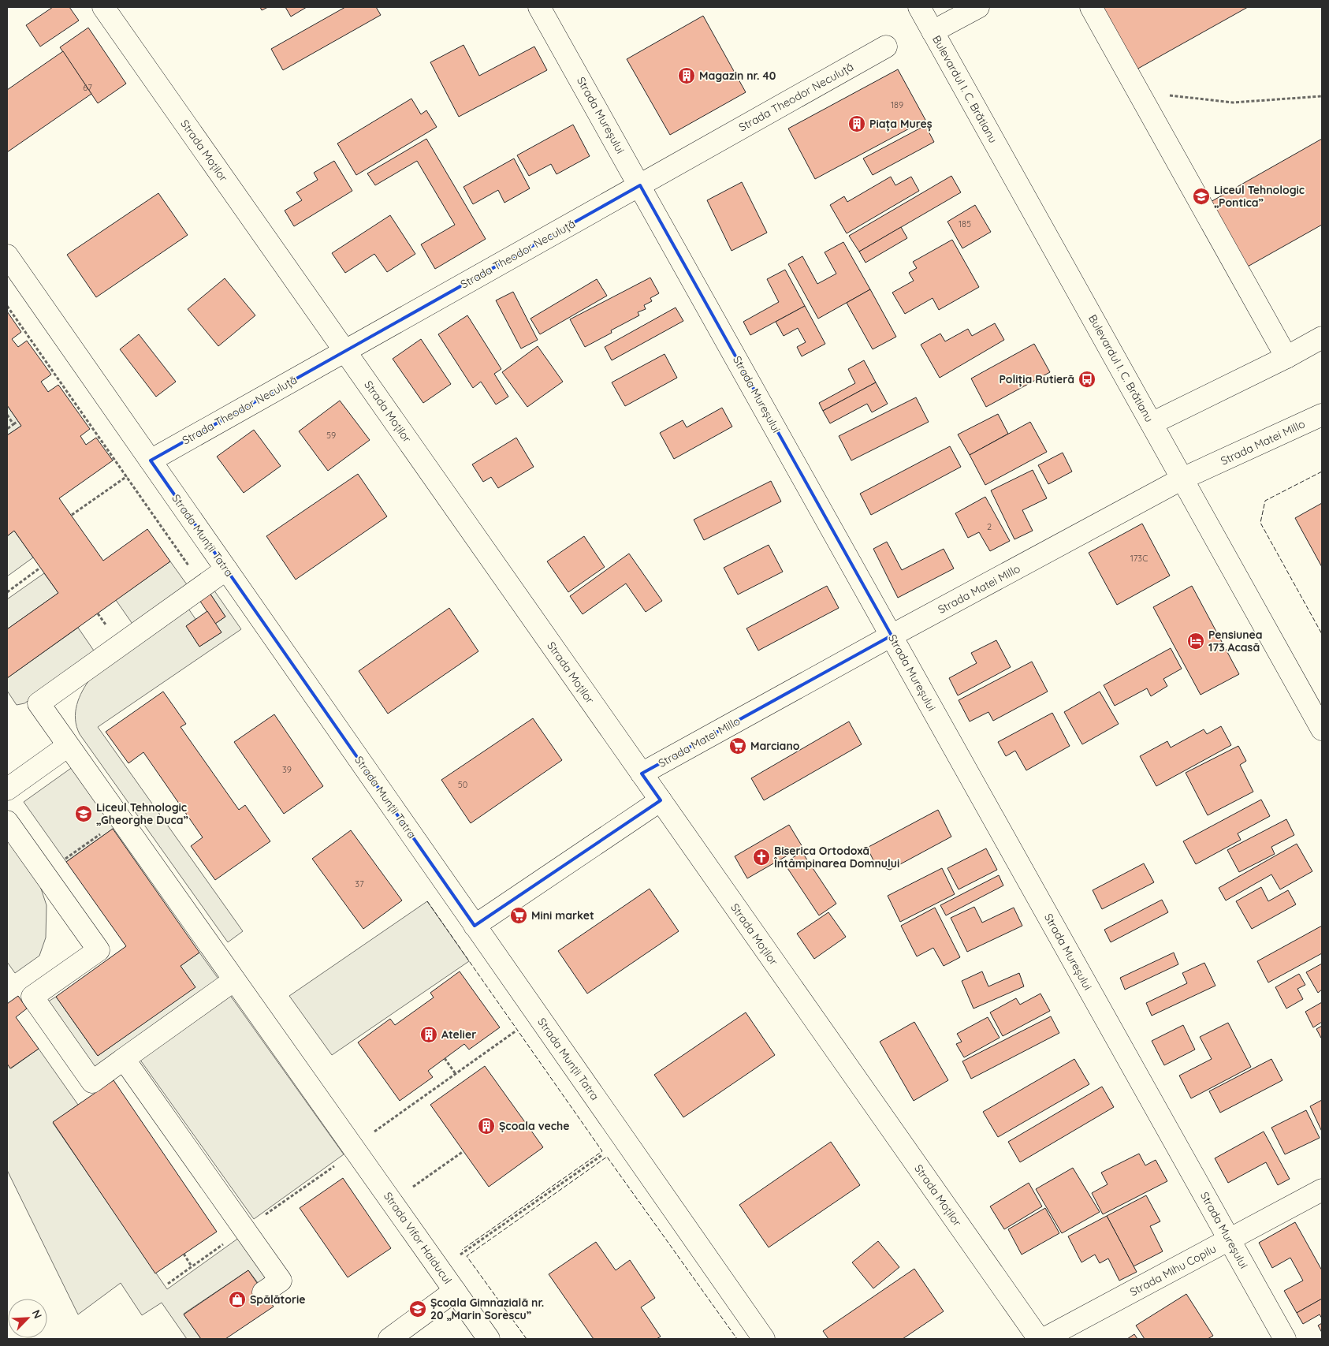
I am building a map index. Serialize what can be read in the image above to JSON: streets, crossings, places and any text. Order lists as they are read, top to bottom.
{
  "streets": {
    "street": [
      "Bulevardul I. C. Brătianu",
      "Strada Theodor Neculuță",
      "Strada Mureșului",
      "Strada Moților",
      "Strada Matei Millo",
      "Strada Munții Tatra",
      "Strada Vifor Haiducul",
      "Strada Mihu Copilu"
    ]
  },
  "crossings": [
    ["Bulevardul I. C. Brătianu", "Strada Matei Millo"],
    ["Strada Theodor Neculuță", "Strada Mureșului"],
    ["Strada Theodor Neculuță", "Strada Moților"],
    ["Strada Theodor Neculuță", "Strada Munții Tatra"],
    ["Strada Mureșului", "Strada Matei Millo"],
    ["Strada Mureșului", "Strada Mihu Copilu"],
    ["Strada Moților", "Strada Matei Millo"]
  ],
  "places": {
    "building": [
      "Magazin nr. 40",
      "Piața Mureș",
      "Atelier",
      "Școala veche"
    ],
    "school or university": ["Liceul Tehnologic „Pontica”", "Liceul Tehnologic „Gheorghe Duca”", "Școala Gimnazială nr. 20 „Marin Sorescu”"],
    "bus stop": ["Poliția Rutieră"],
    "hotel": ["Pensiunea 173 Acasă"],
    "supermarket": ["Marciano", "Mini market"],
    "church": ["Biserica Ortodoxă Întâmpinarea Domnului"],
    "shop": ["Spălătorie"]
  },
  "house_numbers": [
    "67",
    "189",
    "185",
    "59",
    "2",
    "173C",
    "39",
    "50",
    "37"
  ],
  "north": "top right"
}
